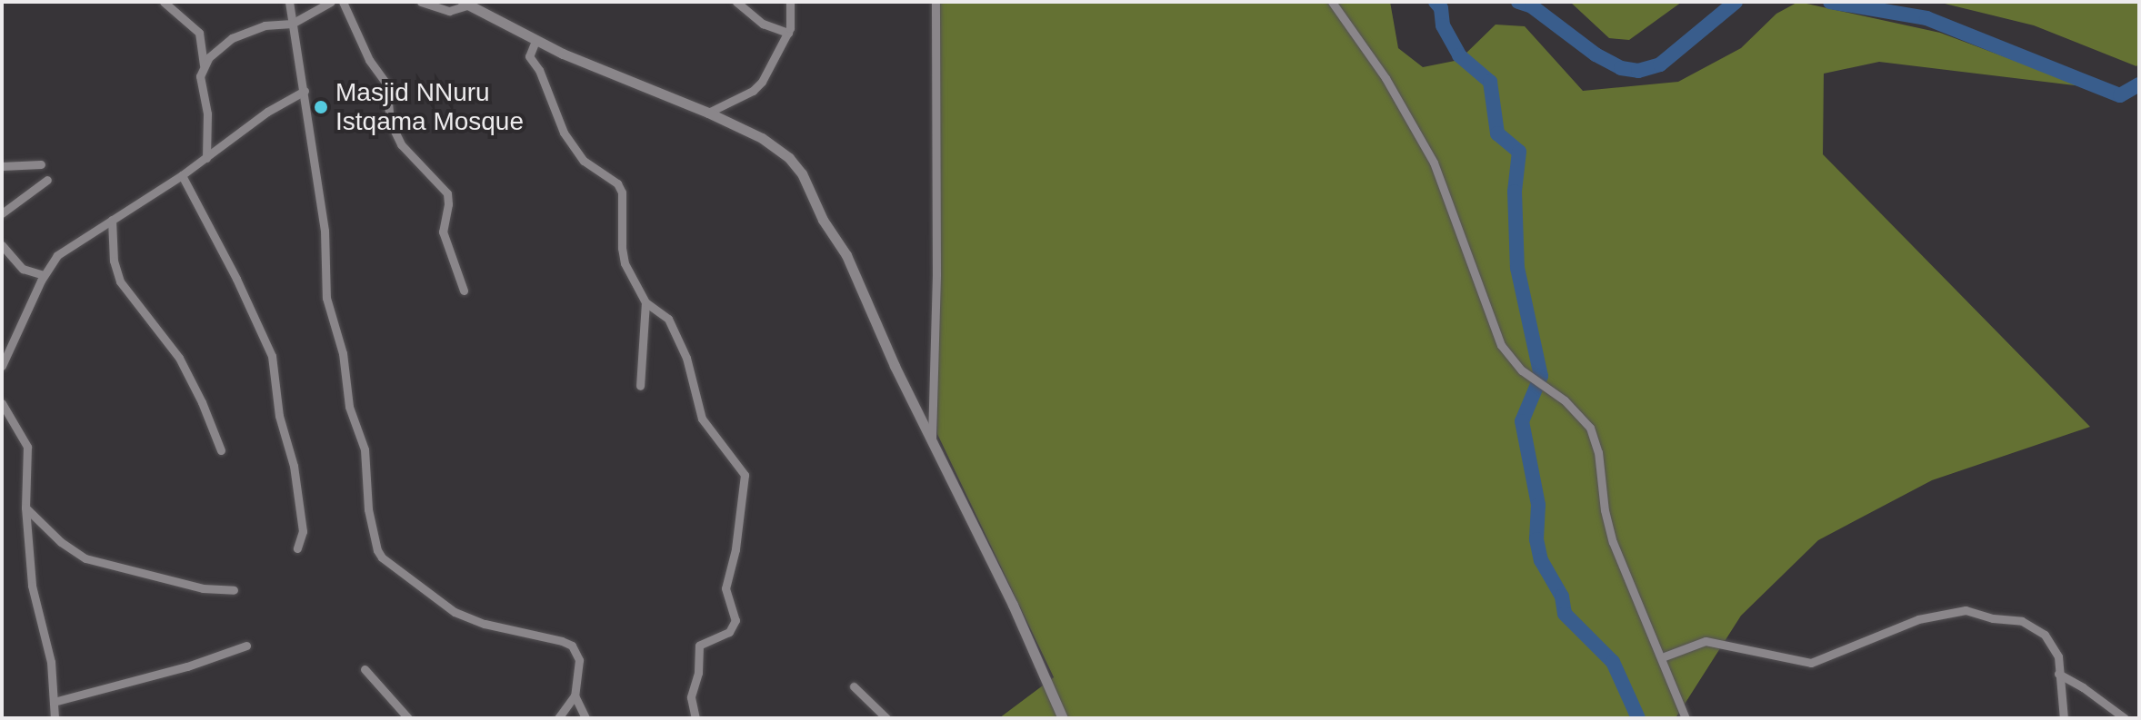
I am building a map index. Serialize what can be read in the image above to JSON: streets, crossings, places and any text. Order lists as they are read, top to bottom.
{
  "places": ["Masjid NNuru Istqama Mosque"]
}
